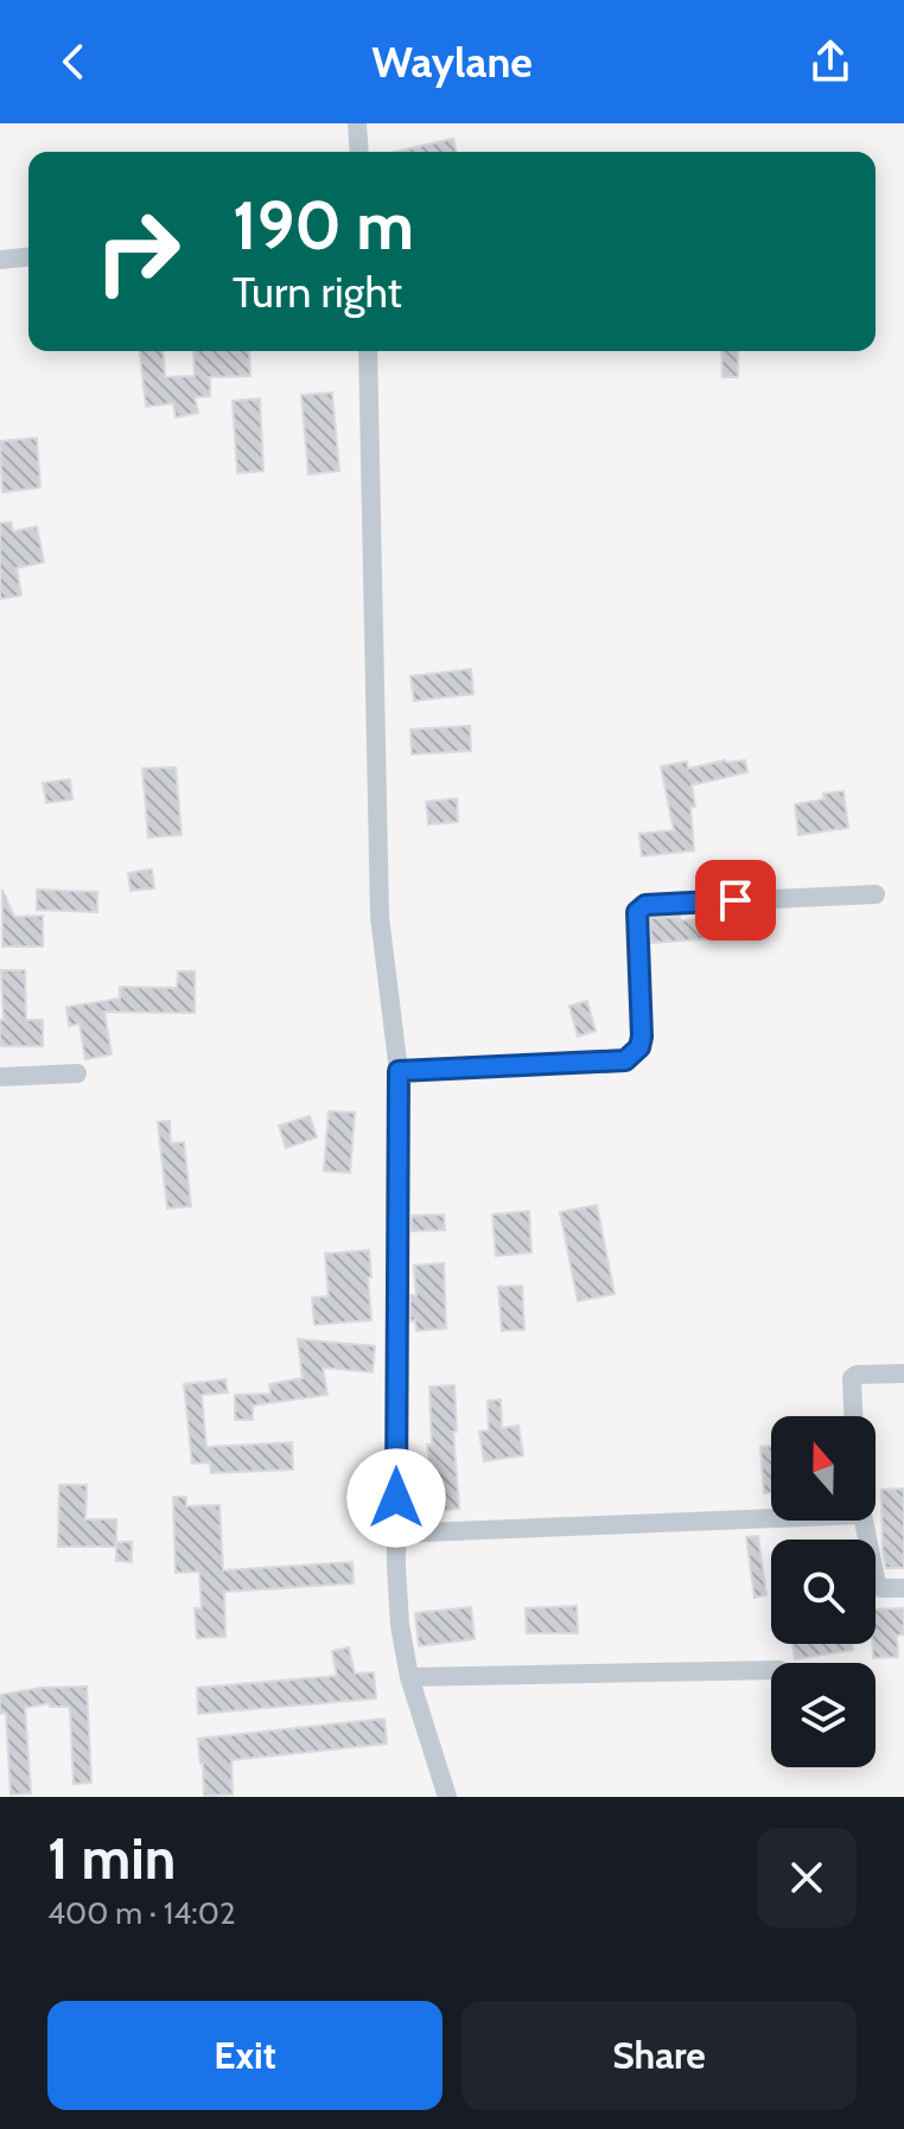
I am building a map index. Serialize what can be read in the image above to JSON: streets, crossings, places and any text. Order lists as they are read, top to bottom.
{
  "north": "top",
  "page": {
    "header": "Waylane",
    "turn": ["190 m", "Turn right"],
    "heading": ["1 min", "400 m · 14:02"],
    "buttons": ["Exit", "Share"]
  }
}
